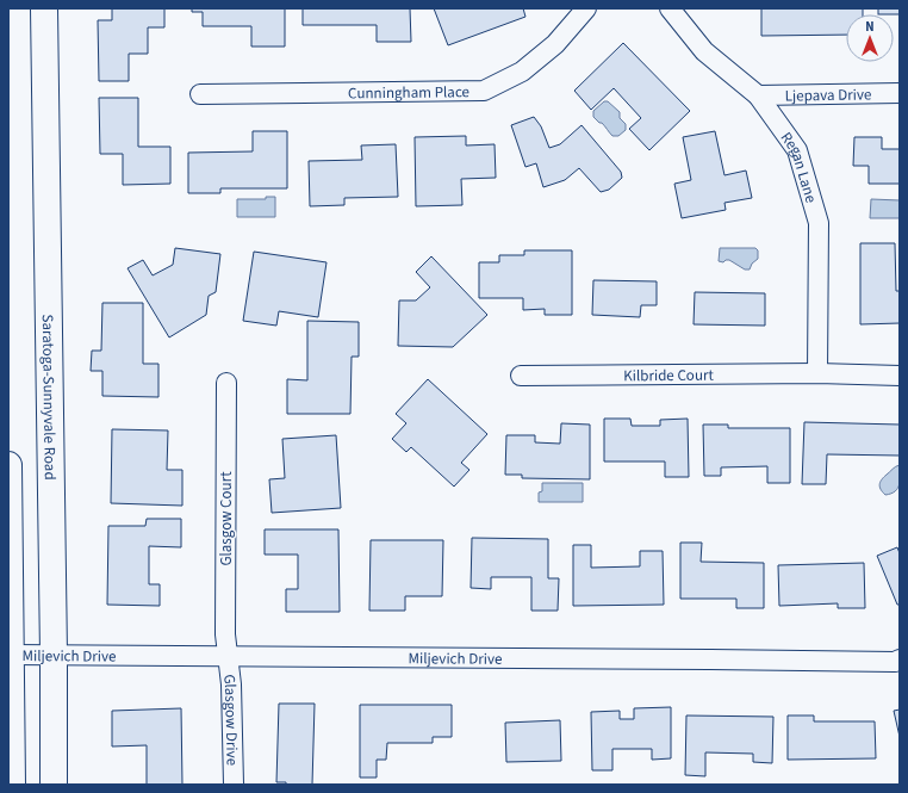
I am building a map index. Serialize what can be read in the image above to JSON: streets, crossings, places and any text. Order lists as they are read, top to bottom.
{
  "streets": {
    "main road": ["Saratoga-Sunnyvale Road"],
    "street": [
      "Cunningham Place",
      "Ljepava Drive",
      "Regan Lane",
      "Kilbride Court",
      "Glasgow Court",
      "Miljevich Drive",
      "Glasgow Drive"
    ]
  },
  "crossings": [
    ["Ljepava Drive", "Regan Lane"],
    ["Regan Lane", "Kilbride Court"],
    ["Saratoga-Sunnyvale Road", "Miljevich Drive"],
    ["Glasgow Court", "Miljevich Drive"],
    ["Glasgow Court", "Glasgow Drive"],
    ["Miljevich Drive", "Glasgow Drive"]
  ],
  "north": "top"
}
